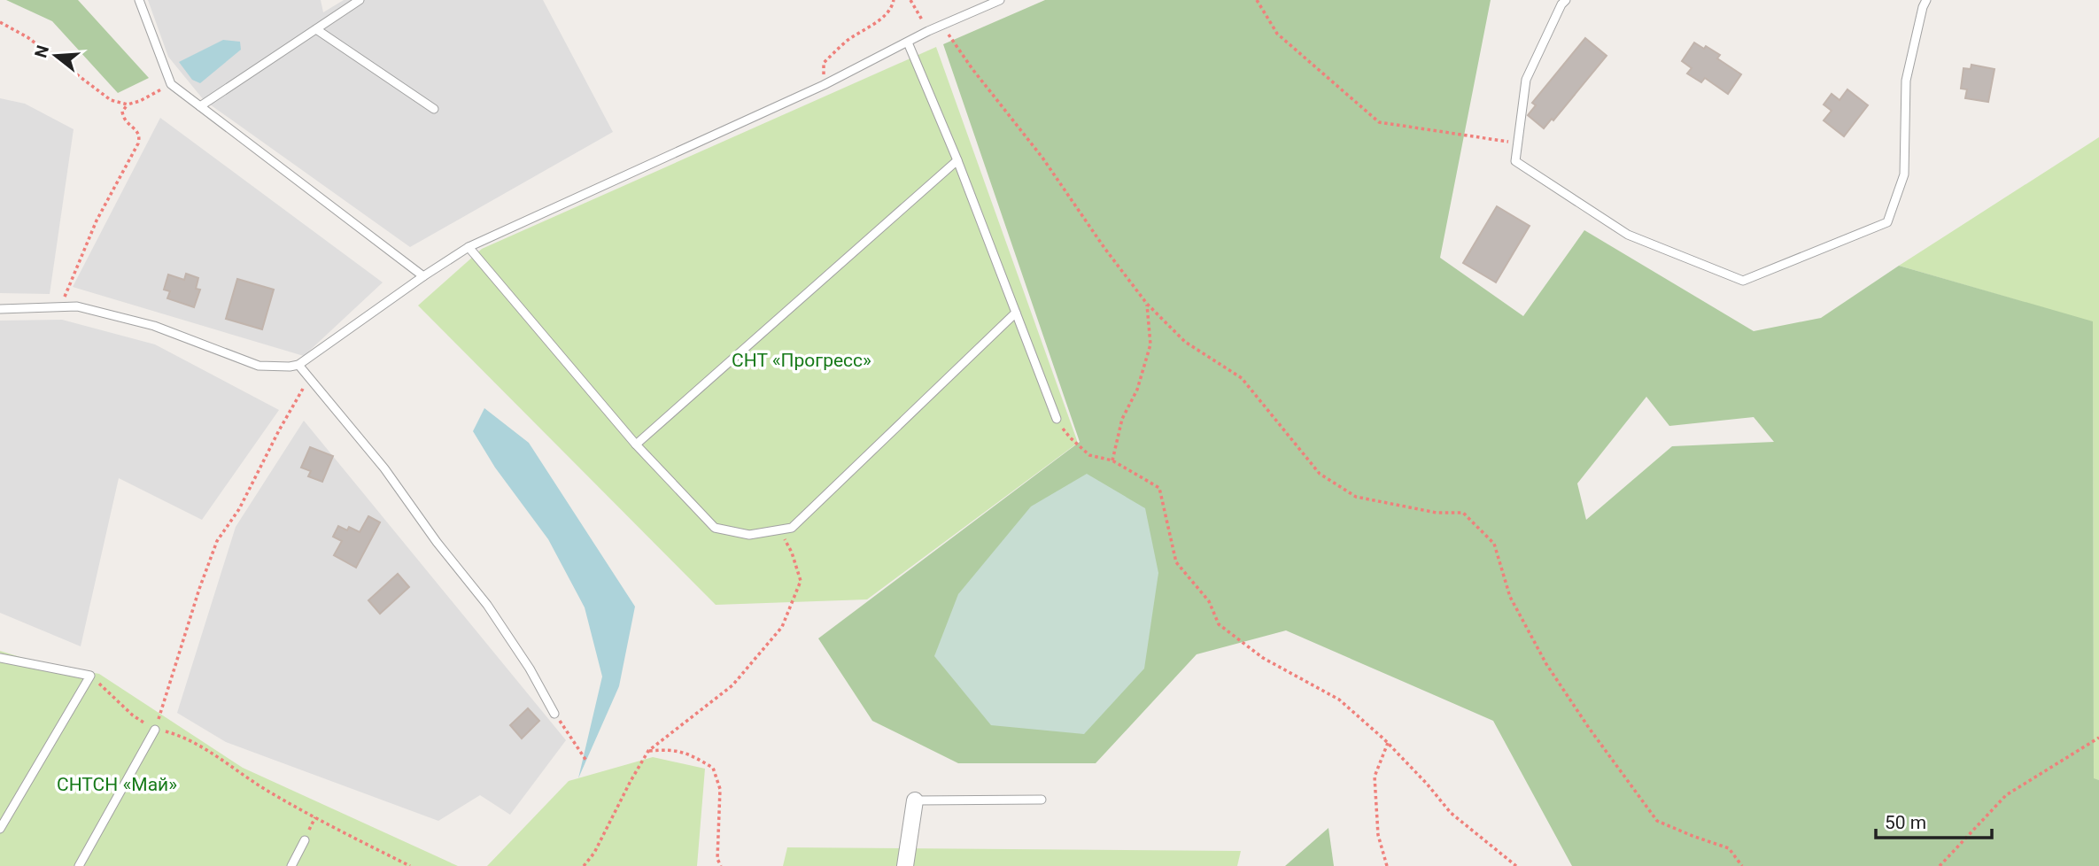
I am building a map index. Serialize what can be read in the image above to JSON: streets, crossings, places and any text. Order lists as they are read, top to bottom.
{
  "parks": ["СНТ «Прогресс»", "СНТСН «Май»"],
  "scale_bar": "50 m",
  "north": "left"
}
